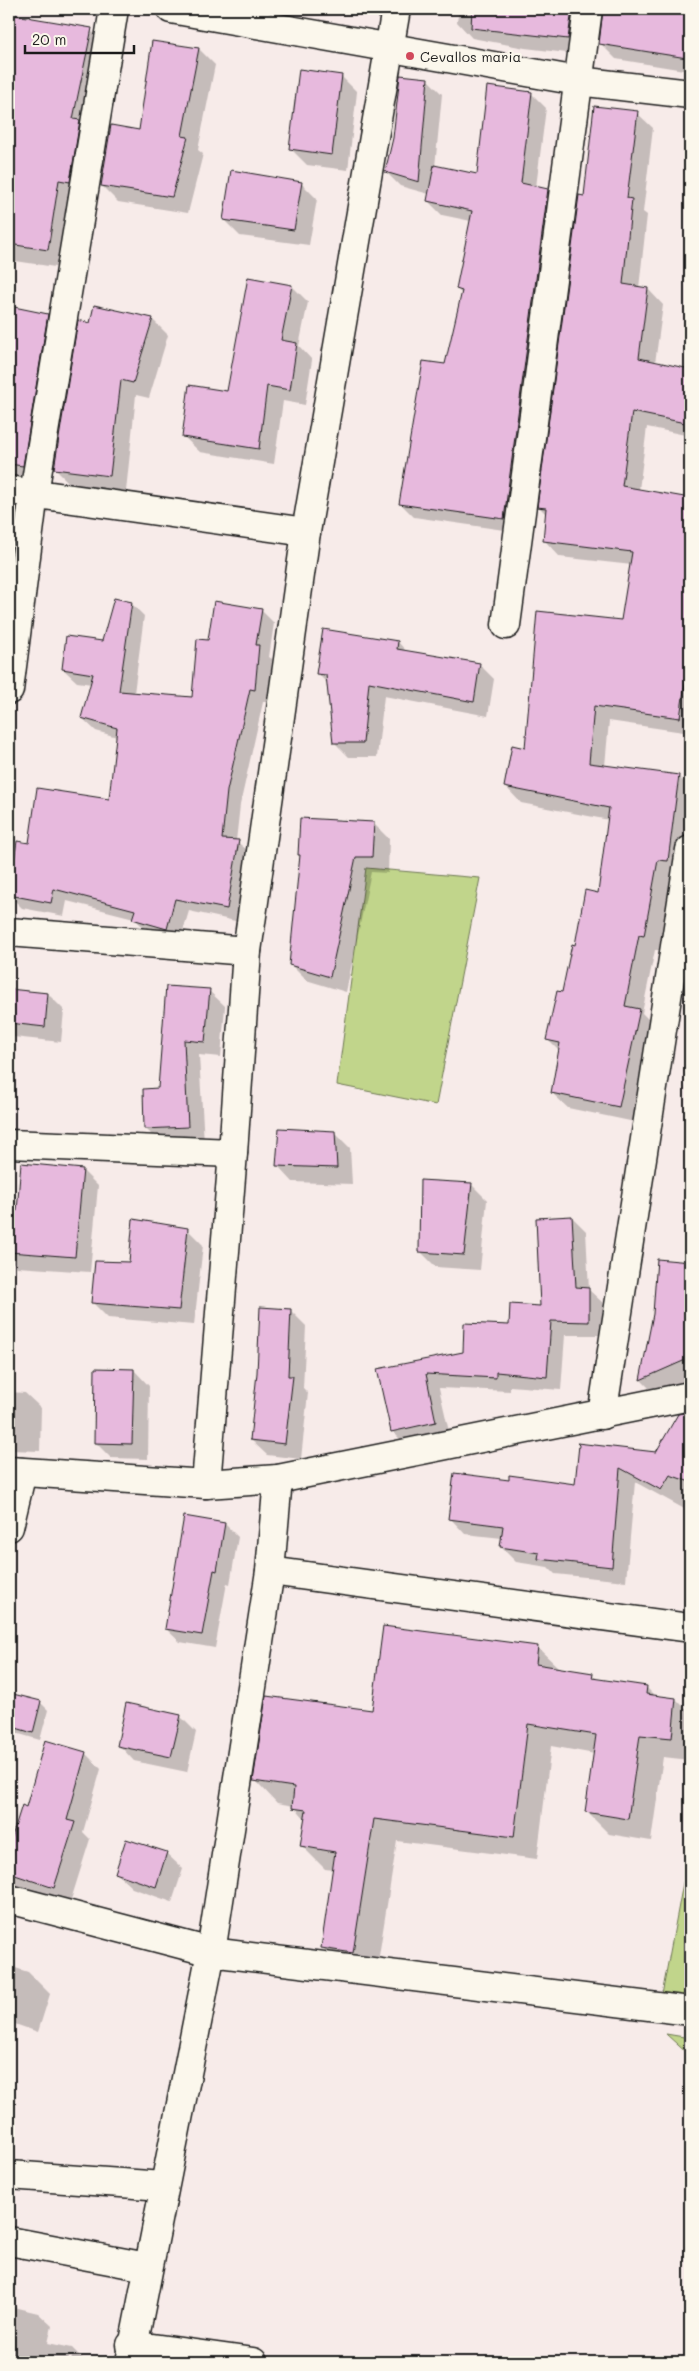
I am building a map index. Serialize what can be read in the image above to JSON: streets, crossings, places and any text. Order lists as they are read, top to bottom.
{
  "places": ["Cevallos maria"],
  "scale_bar": "20 m"
}
